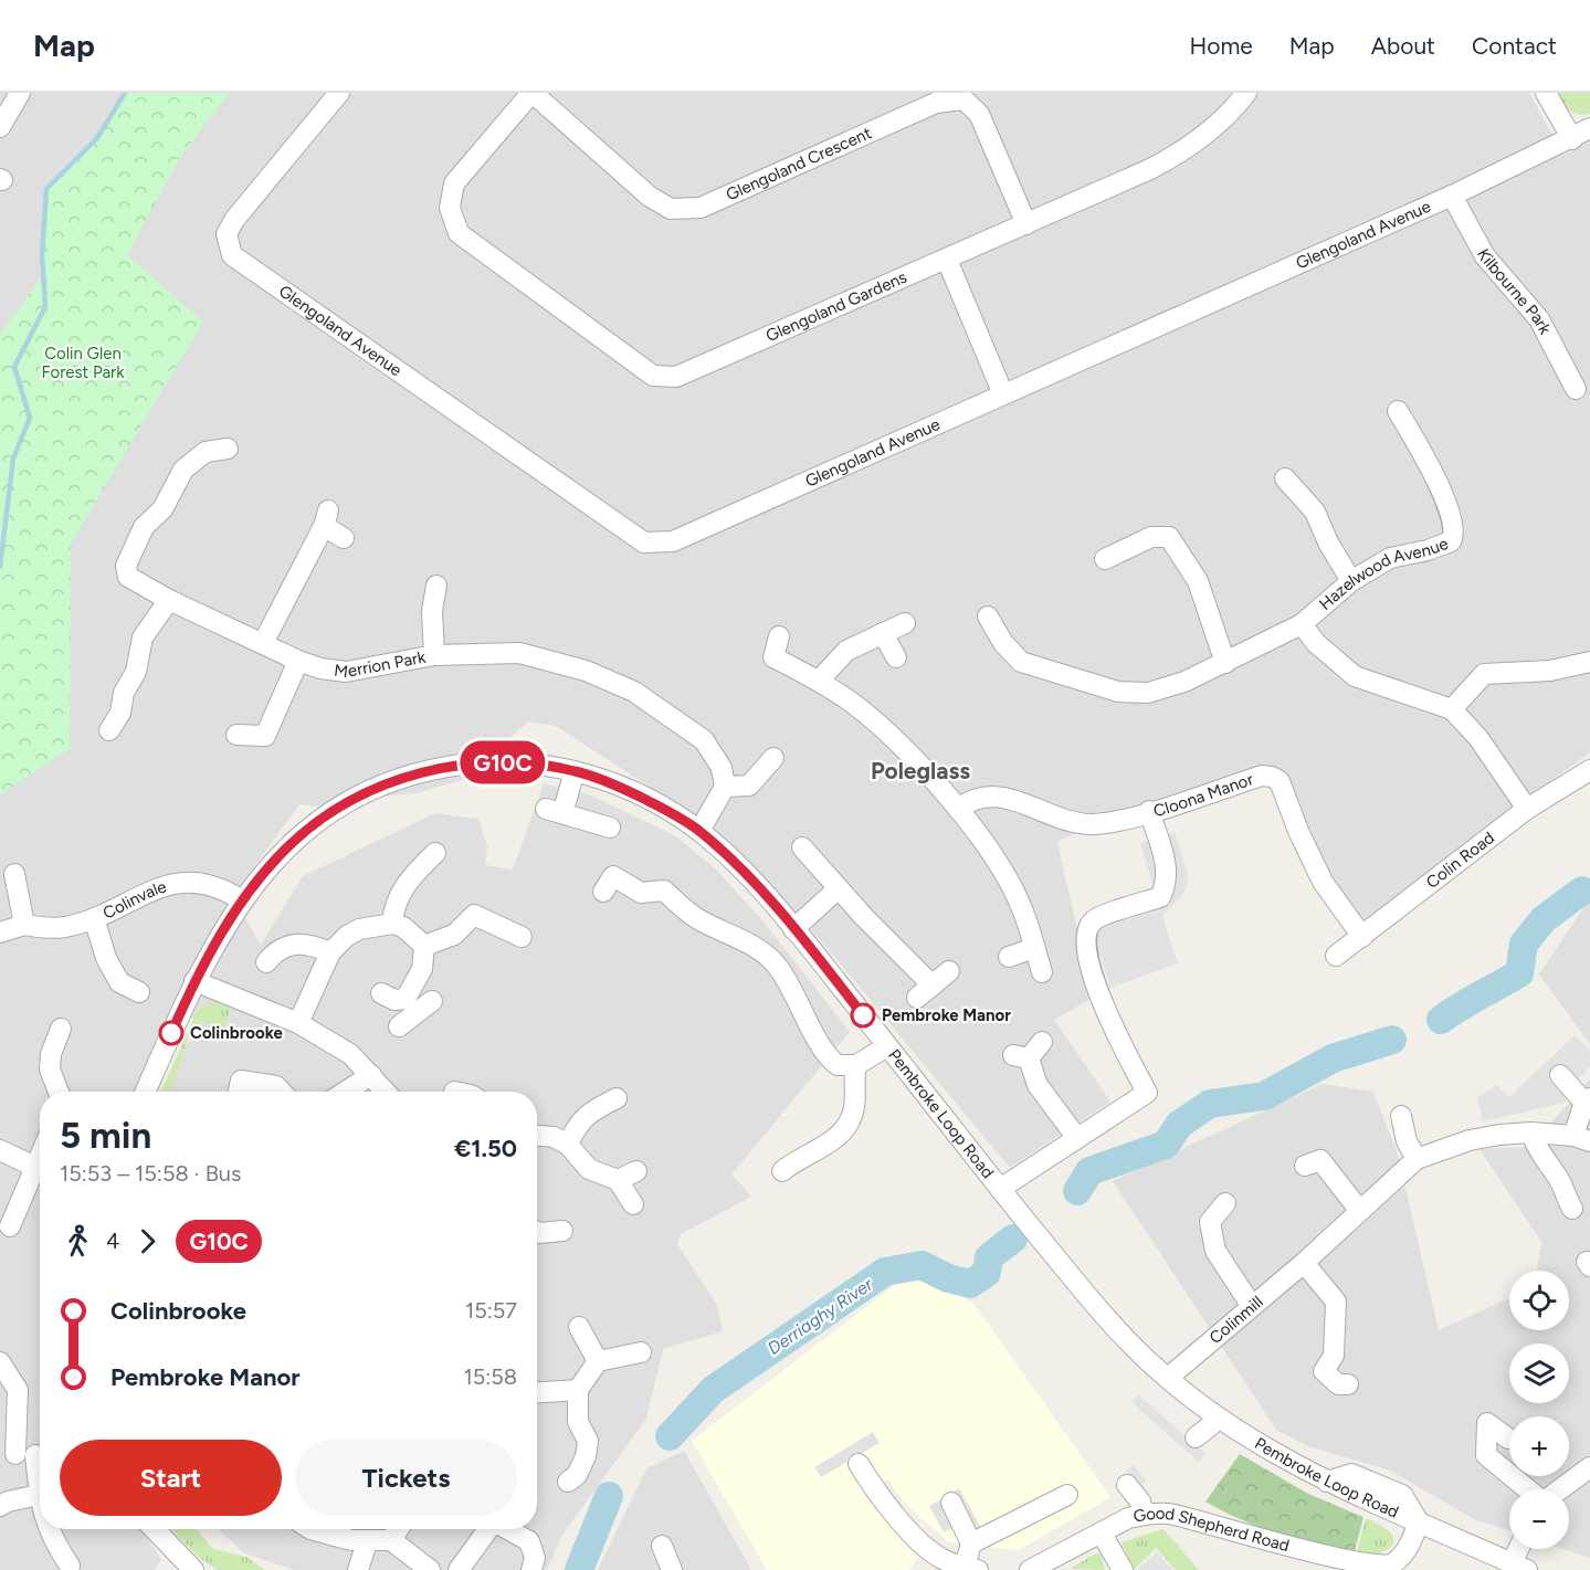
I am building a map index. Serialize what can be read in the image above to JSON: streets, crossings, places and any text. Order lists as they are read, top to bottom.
{
  "streets": {
    "street": [
      "Glengoland Crescent",
      "Glengoland Avenue",
      "Kilbourne Park",
      "Glengoland Gardens",
      "Hazelwood Avenue",
      "Merrion Park",
      "Cloona Manor",
      "Colin Road",
      "Colinvale",
      "Pembroke Loop Road",
      "Colinmill",
      "Good Shepherd Road"
    ]
  },
  "crossings": [
    ["Glengoland Crescent", "Glengoland Gardens"],
    ["Glengoland Avenue", "Kilbourne Park"],
    ["Hazelwood Avenue", "Colin Road"],
    ["Cloona Manor", "Colin Road"],
    ["Colinvale", "Pembroke Loop Road"],
    ["Pembroke Loop Road", "Colinmill"],
    ["Pembroke Loop Road", "Good Shepherd Road"]
  ],
  "districts": ["Poleglass"],
  "water": ["Derriaghy River"],
  "parks": ["Colin Glen Forest Park"],
  "places": ["Pembroke Manor", "Colinbrooke"],
  "lines": ["bus line G10C"],
  "page": {
    "header": "Map",
    "nav": [
      "Home",
      "Map",
      "About",
      "Contact"
    ],
    "on_map": "G10C",
    "heading": ["5 min", "15:53 – 15:58 · Bus", "€1.50"],
    "legs": ["4", "G10C"],
    "map_buttons": ["+", "−"],
    "list": [
      {
        "name": "Colinbrooke",
        "value": "15:57"
      },
      {
        "name": "Pembroke Manor",
        "value": "15:58"
      }
    ],
    "buttons": ["Start", "Tickets"]
  }
}
